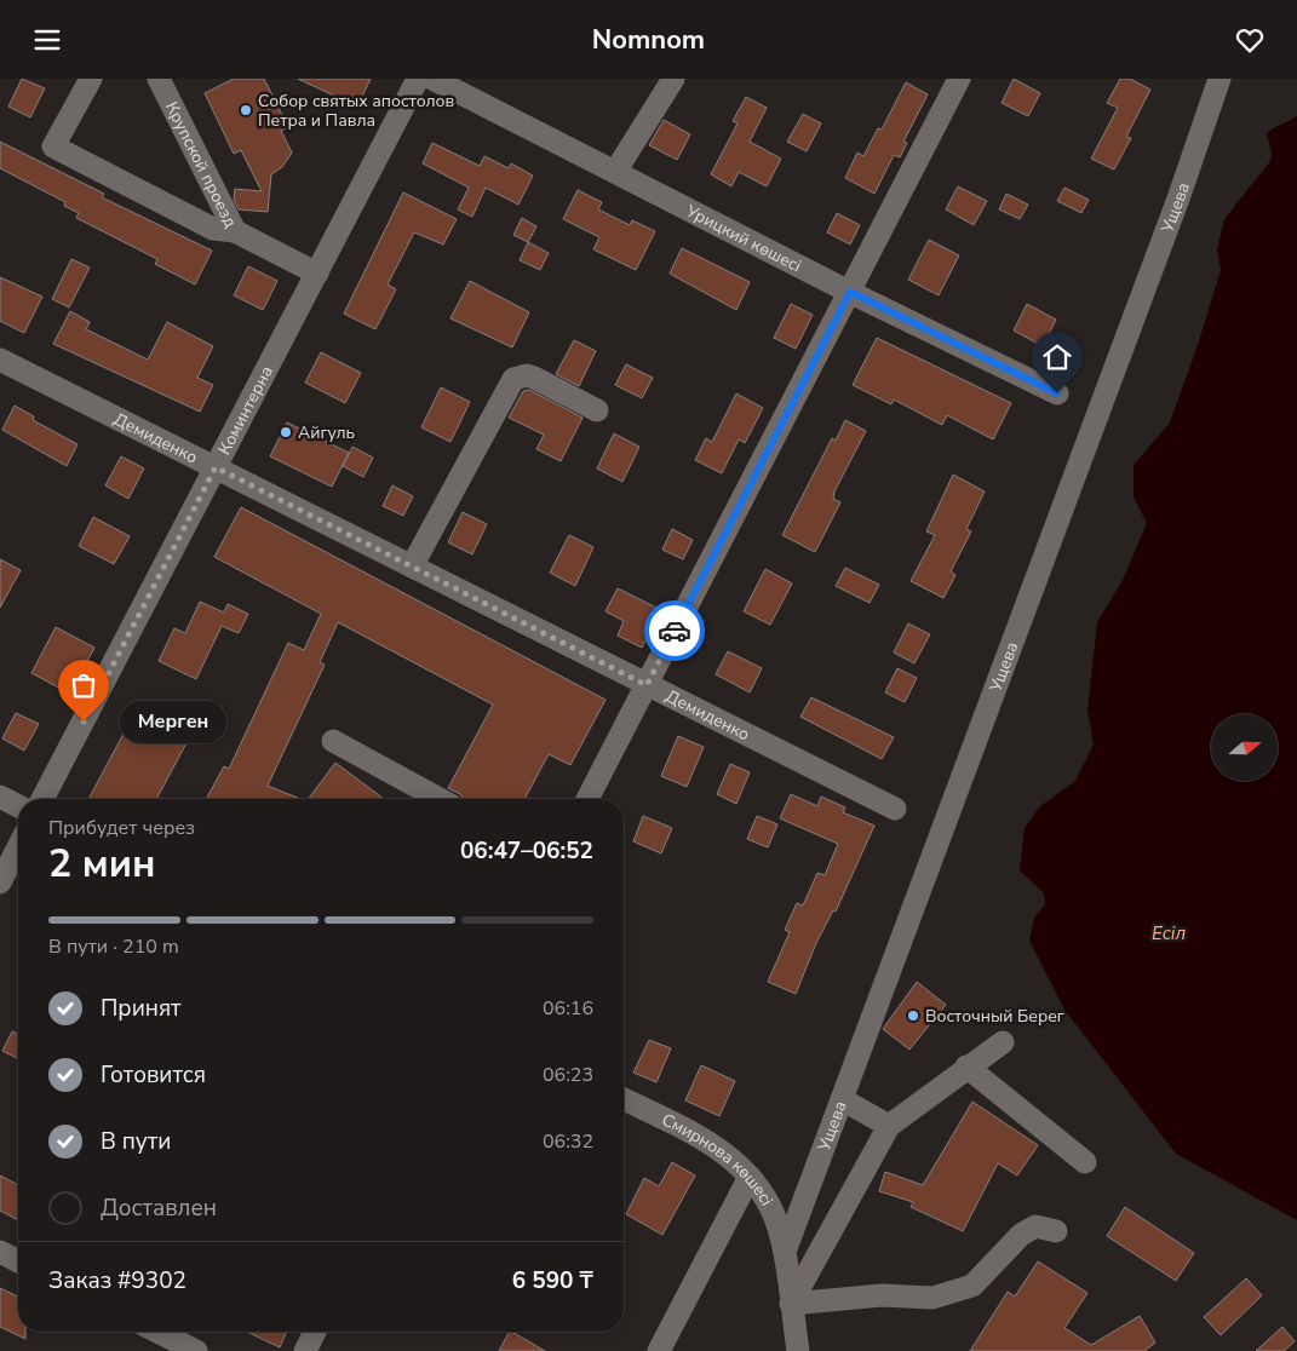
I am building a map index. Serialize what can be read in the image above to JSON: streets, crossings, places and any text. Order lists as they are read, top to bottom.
{
  "streets": {
    "street": [
      "Крупской проезд",
      "Ущева",
      "Урицкий көшесі",
      "Коминтерна",
      "Демиденко",
      "Смирнова көшесі"
    ]
  },
  "crossings": [
    ["Крупской проезд", "Коминтерна"],
    ["Ущева", "Смирнова көшесі"],
    ["Коминтерна", "Демиденко"]
  ],
  "water": ["Есіл"],
  "places": [
    "Собор святых апостолов Петра и Павла",
    "Айгуль",
    "Мерген",
    "Восточный Берег"
  ],
  "north": "right",
  "page": {
    "header": "Nomnom",
    "bubble": "Мерген",
    "heading": ["2 мин", "Прибудет через", "06:47–06:52"],
    "panel": ["Заказ #9302", "6 590 ₸"],
    "bar": "В пути · 210 m",
    "list": [
      ["Принят", "06:16"],
      ["Готовится", "06:23"],
      ["В пути", "06:32"],
      "Доставлен"
    ]
  }
}
